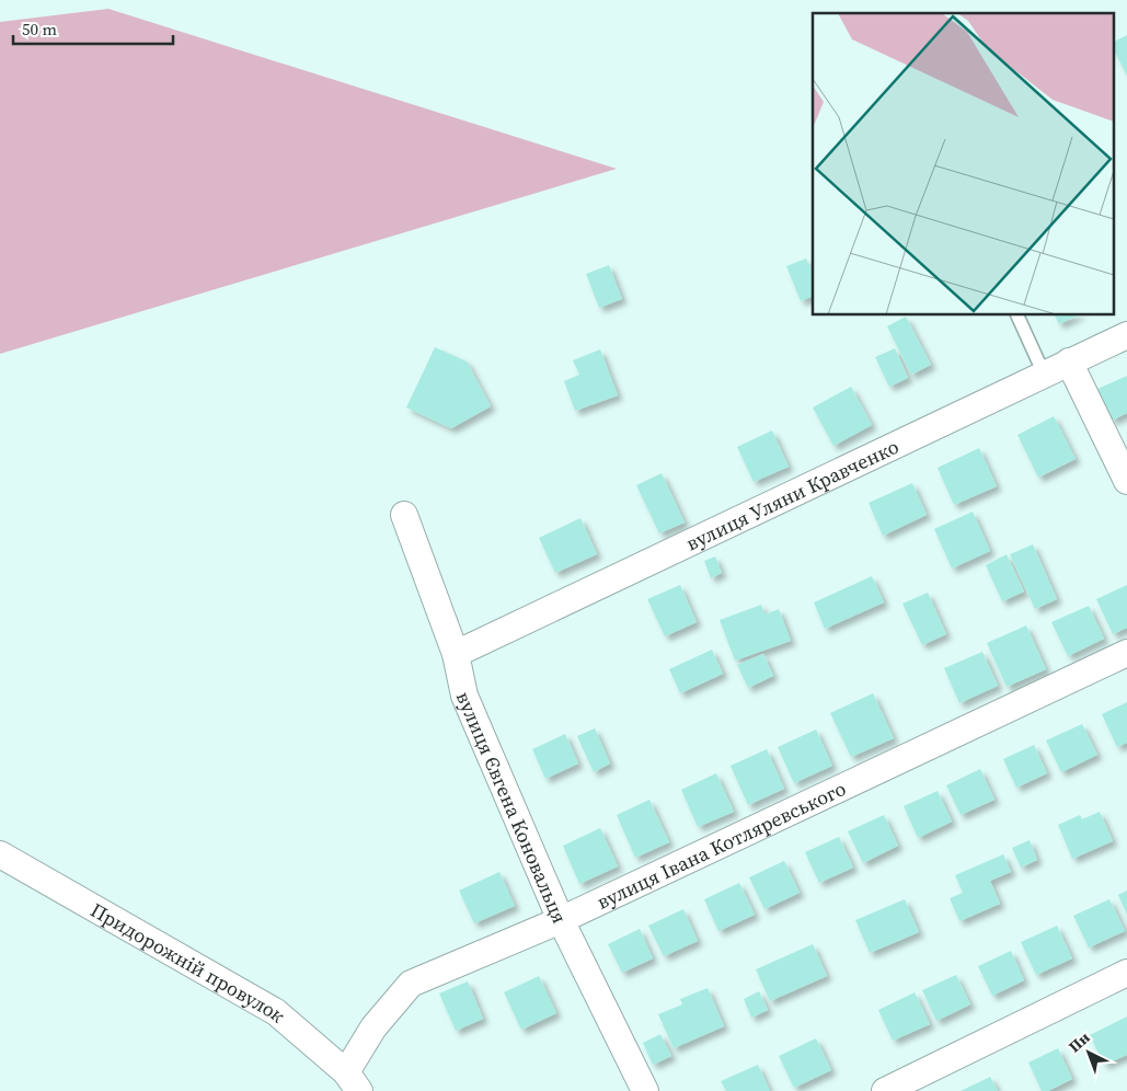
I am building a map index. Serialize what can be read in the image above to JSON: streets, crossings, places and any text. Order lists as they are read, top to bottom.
{
  "streets": {
    "street": [
      "вулиця Уляни Кравченко",
      "вулиця Євгена Коновальця",
      "вулиця Івана Котляревського",
      "Придорожній провулок"
    ]
  },
  "crossings": [
    ["вулиця Уляни Кравченко", "вулиця Євгена Коновальця"],
    ["вулиця Євгена Коновальця", "вулиця Івана Котляревського"],
    ["вулиця Івана Котляревського", "Придорожній провулок"]
  ],
  "scale_bar": "50 m",
  "north": "top left"
}
